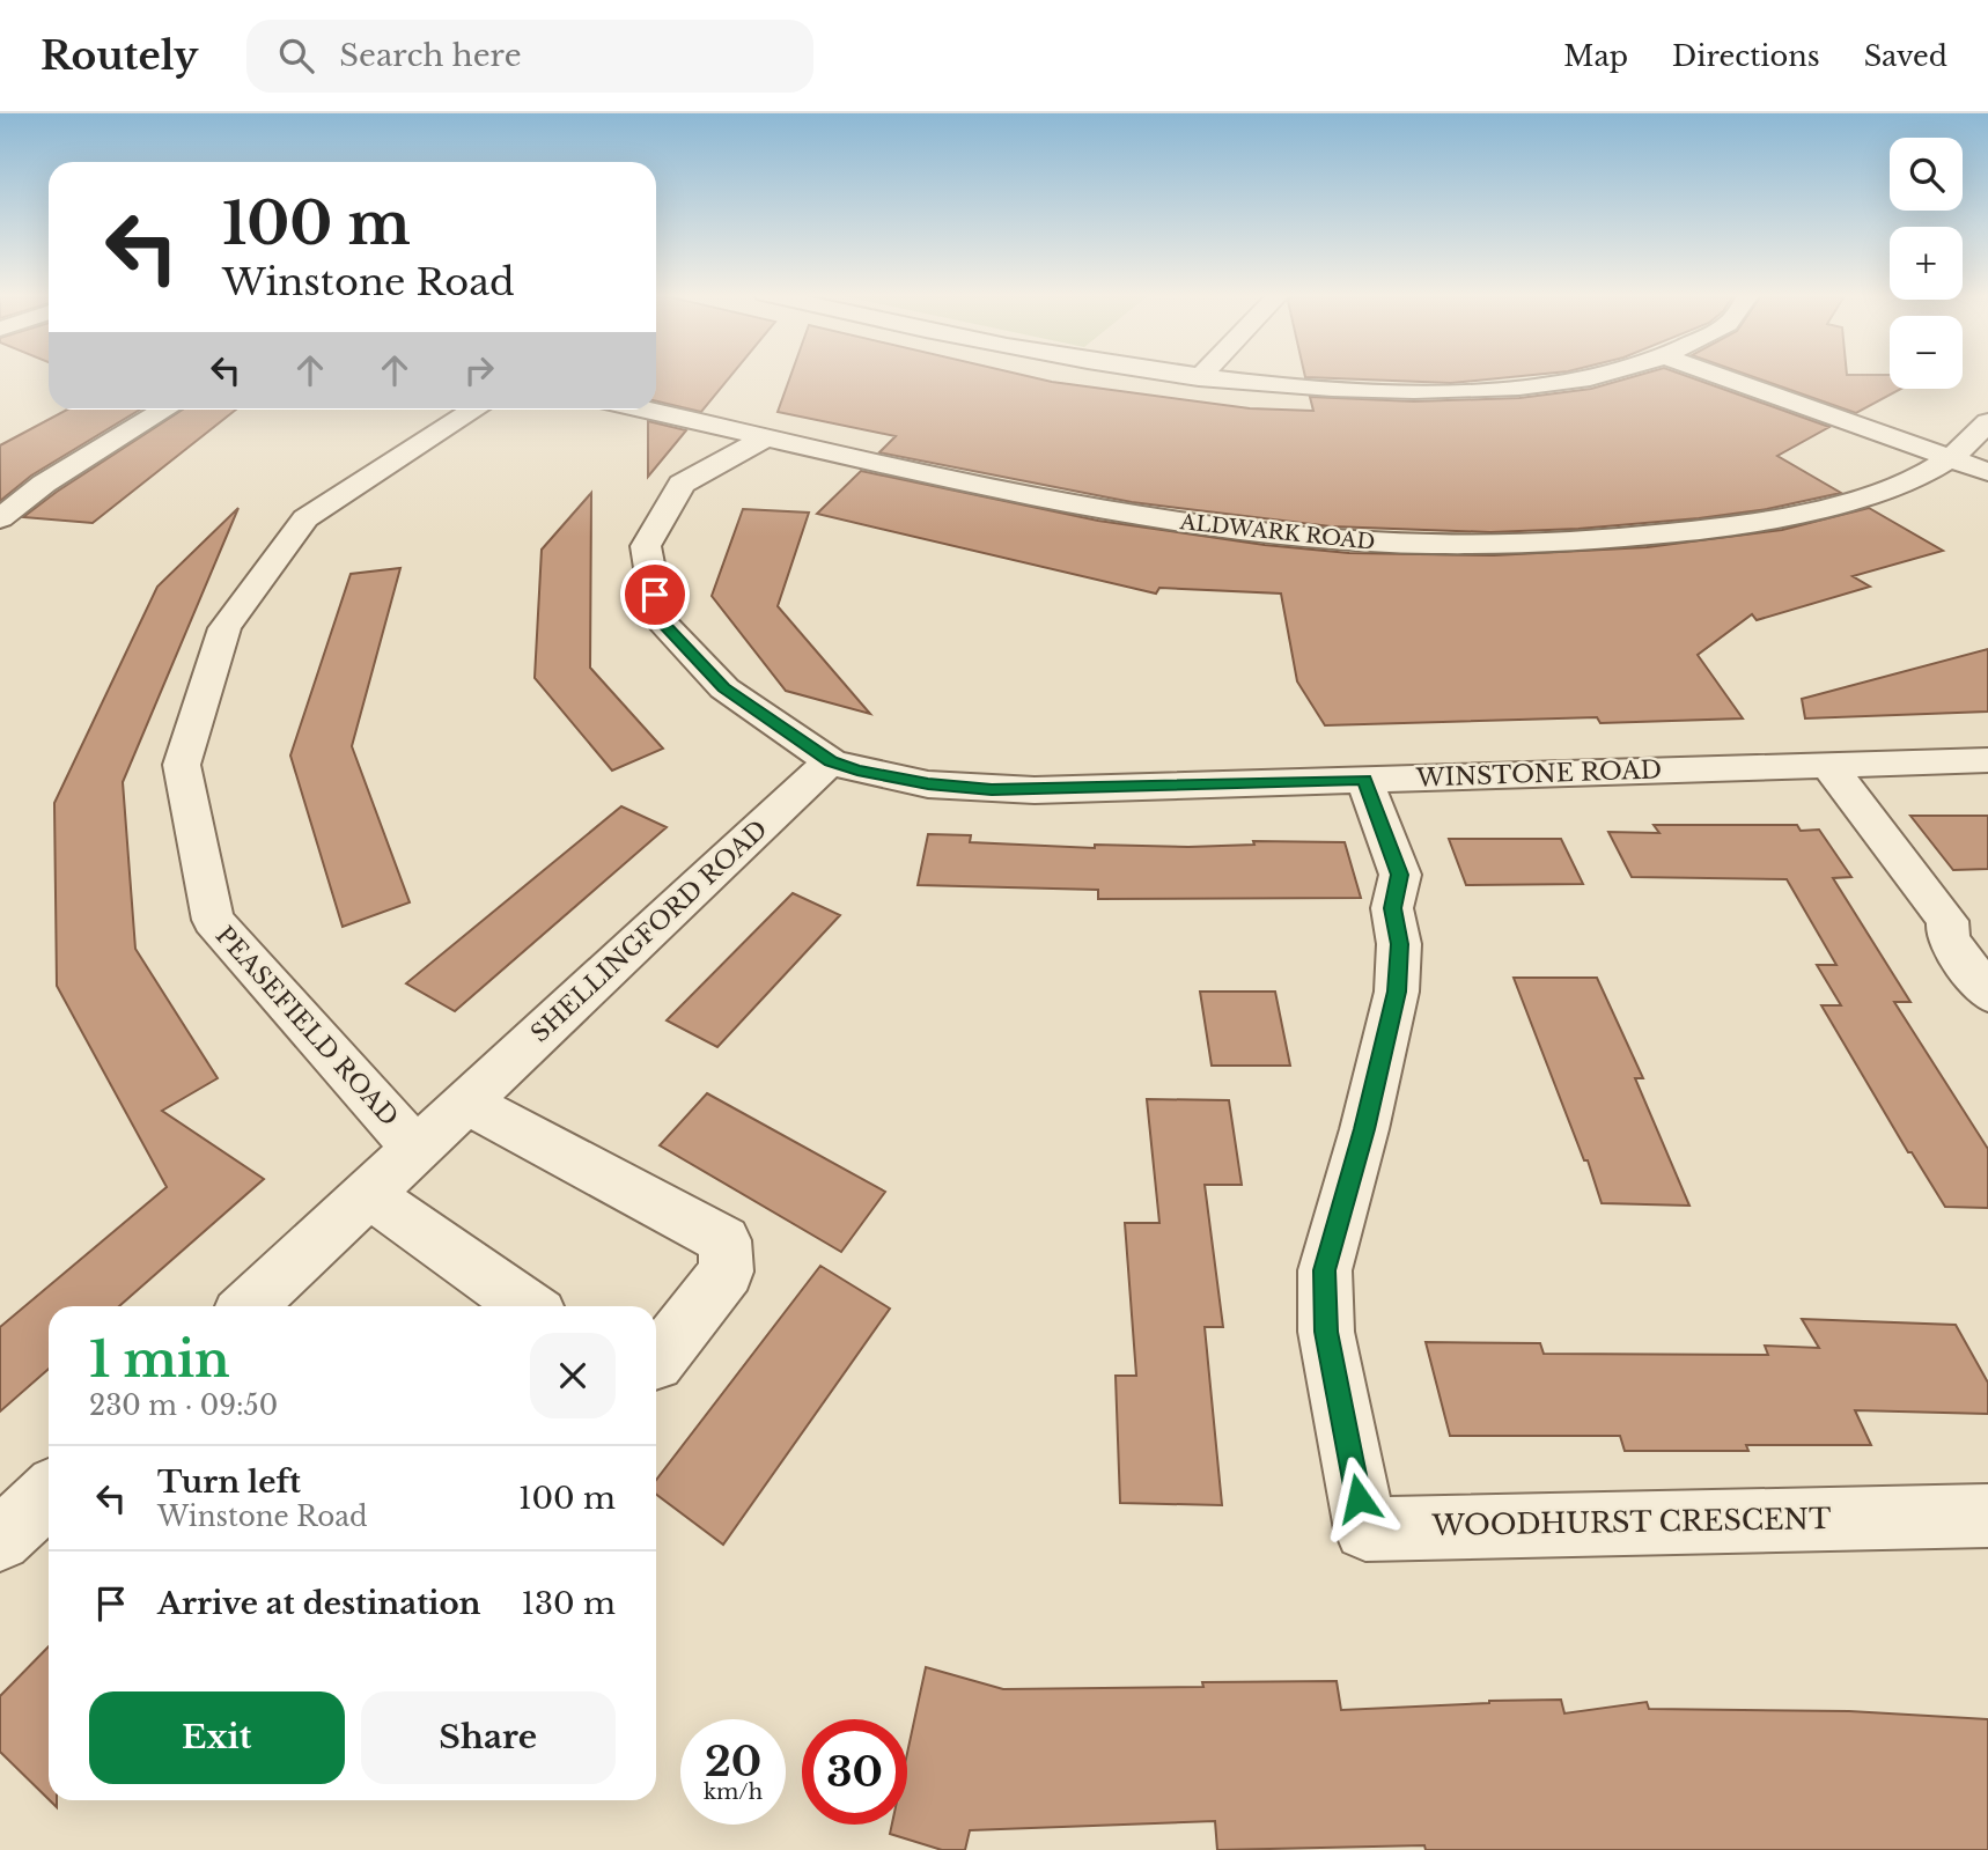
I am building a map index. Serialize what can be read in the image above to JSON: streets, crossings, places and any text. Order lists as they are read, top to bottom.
{
  "streets": {
    "street": [
      "ALDWARK ROAD",
      "WINSTONE ROAD",
      "SHELLINGFORD ROAD",
      "PEASEFIELD ROAD",
      "WOODHURST CRESCENT"
    ]
  },
  "crossings": [
    ["ALDWARK ROAD", "WINSTONE ROAD"],
    ["WINSTONE ROAD", "SHELLINGFORD ROAD"],
    ["WINSTONE ROAD", "WOODHURST CRESCENT"],
    ["SHELLINGFORD ROAD", "PEASEFIELD ROAD"]
  ],
  "page": {
    "header": "Routely",
    "search": "Search here",
    "nav": ["Map", "Directions", "Saved"],
    "map_buttons": ["+", "−"],
    "turn": ["100 m", "Winstone Road"],
    "heading": ["1 min", "230 m · 09:50"],
    "list": [
      {
        "name": "Turn left",
        "note": "Winstone Road",
        "value": "100 m"
      },
      {
        "name": "Arrive at destination",
        "value": "130 m"
      }
    ],
    "buttons": ["Exit", "Share"],
    "speed": "20 km/h",
    "limit": "30"
  }
}
